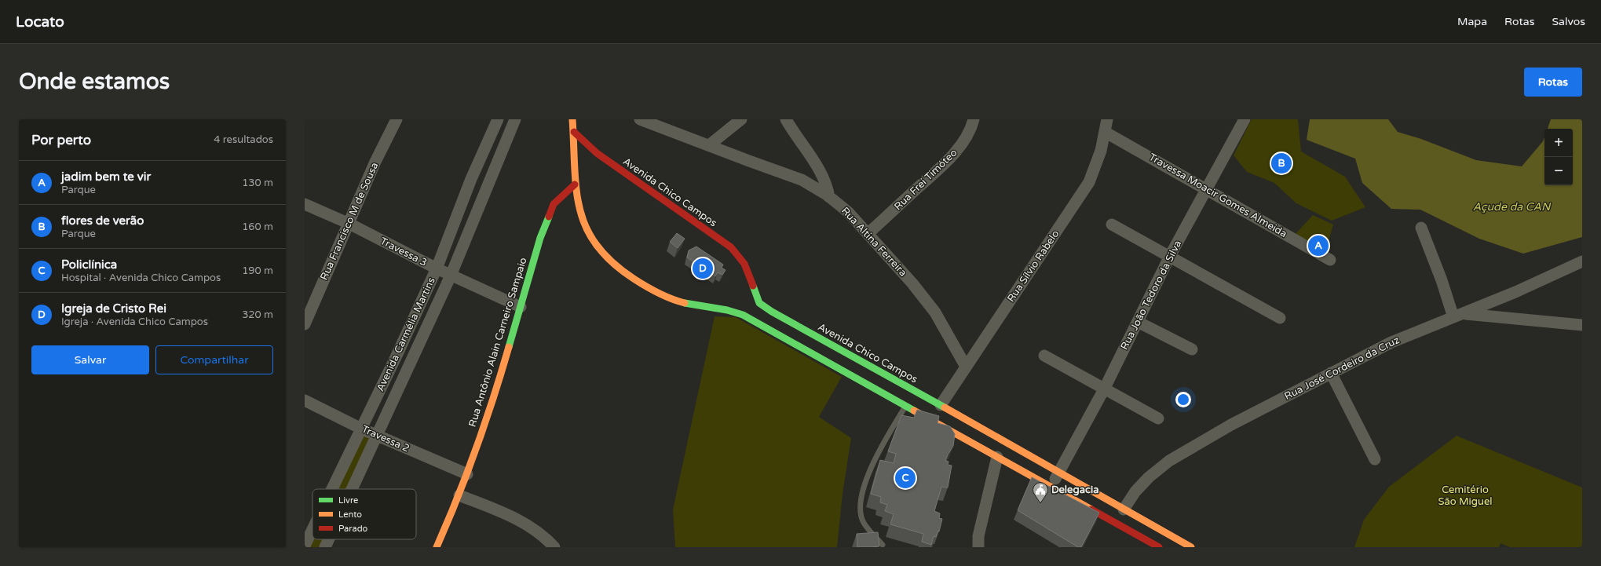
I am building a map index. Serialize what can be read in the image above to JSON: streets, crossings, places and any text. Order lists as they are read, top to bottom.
{
  "streets": {
    "street": [
      "Rua Frei Timóteo",
      "Avenida Chico Campos",
      "Travessa Moacir Gomes Almeida",
      "Rua Francisco M de Sousa",
      "Rua Altina Ferreira",
      "Travessa 3",
      "Rua Sílvio Rabelo",
      "Rua João Tedoro da Silva",
      "Avenida Carmélia Martins",
      "Rua Antônio Alain Carneiro Sampaio",
      "Rua José Cordeiro da Cruz",
      "Travessa 2"
    ]
  },
  "crossings": [
    ["Rua Frei Timóteo", "Rua Altina Ferreira"],
    ["Avenida Chico Campos", "Rua Sílvio Rabelo"],
    ["Avenida Chico Campos", "Rua João Tedoro da Silva"],
    ["Avenida Chico Campos", "Rua Antônio Alain Carneiro Sampaio"],
    ["Avenida Chico Campos", "Rua José Cordeiro da Cruz"],
    ["Travessa Moacir Gomes Almeida", "Rua Sílvio Rabelo"],
    ["Travessa Moacir Gomes Almeida", "Rua João Tedoro da Silva"],
    ["Rua Francisco M de Sousa", "Travessa 3"],
    ["Rua Altina Ferreira", "Rua Sílvio Rabelo"],
    ["Travessa 3", "Avenida Carmélia Martins"],
    ["Travessa 3", "Rua Antônio Alain Carneiro Sampaio"],
    ["Avenida Carmélia Martins", "Travessa 2"],
    ["Rua Antônio Alain Carneiro Sampaio", "Travessa 2"]
  ],
  "water": ["Açude da CAN"],
  "parks": ["Cemitério São Miguel"],
  "places": {
    "public building": ["Delegacia"]
  },
  "legend": ["Livre", "Lento", "Parado"],
  "page": {
    "header": "Locato",
    "nav": ["Mapa", "Rotas", "Salvos"],
    "buttons": [
      "Rotas",
      ["Salvar", "Compartilhar"]
    ],
    "title": "Onde estamos",
    "heading": ["Por perto", "4 resultados"],
    "map_buttons": ["+", "−"],
    "pins": [
      "B",
      "A",
      "D",
      "C"
    ],
    "list": [
      {
        "mark": "A",
        "name": "jadim bem te vir",
        "note": "Parque",
        "value": "130 m"
      },
      {
        "mark": "B",
        "name": "flores de verão",
        "note": "Parque",
        "value": "160 m"
      },
      {
        "mark": "C",
        "name": "Policlínica",
        "note": "Hospital · Avenida Chico Campos",
        "value": "190 m"
      },
      {
        "mark": "D",
        "name": "Igreja de Cristo Rei",
        "note": "Igreja · Avenida Chico Campos",
        "value": "320 m"
      }
    ]
  }
}
